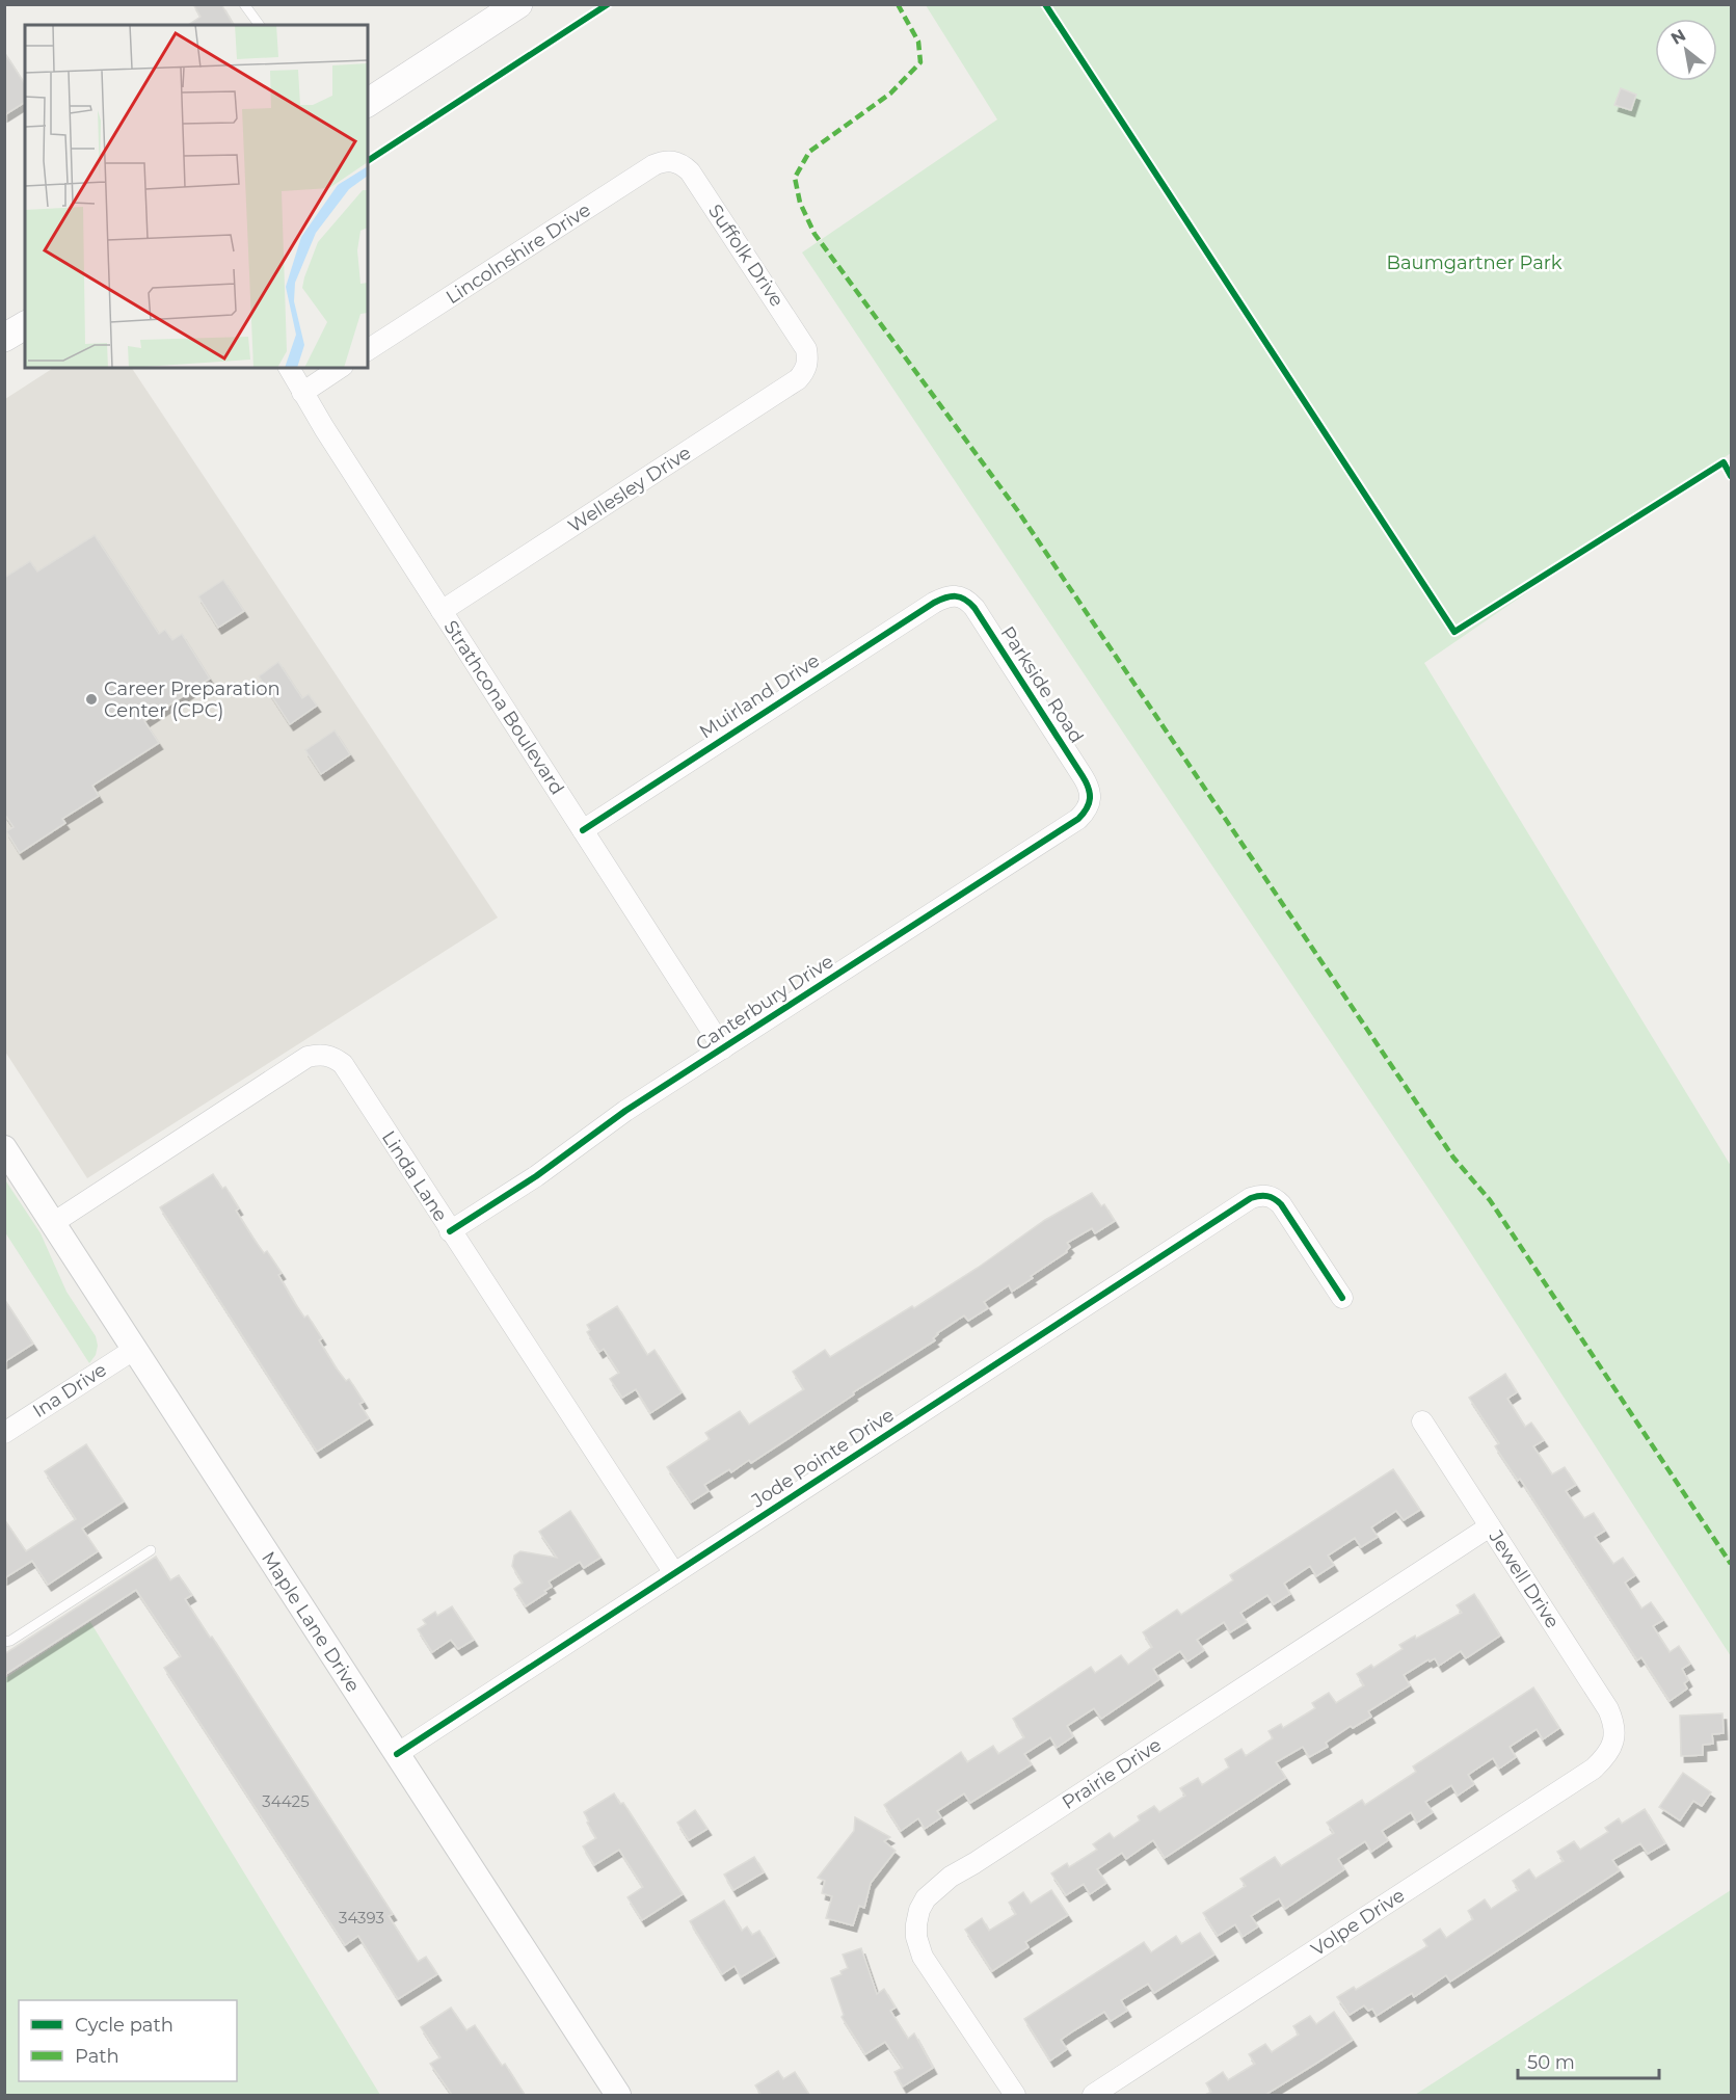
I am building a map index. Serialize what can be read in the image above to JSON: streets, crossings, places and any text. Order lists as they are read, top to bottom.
{
  "streets": {
    "street": [
      "Lincolnshire Drive",
      "Suffolk Drive",
      "Wellesley Drive",
      "Parkside Road",
      "Muirland Drive",
      "Strathcona Boulevard",
      "Canterbury Drive",
      "Linda Lane",
      "Ina Drive",
      "Jode Pointe Drive",
      "Jewell Drive",
      "Maple Lane Drive",
      "Prairie Drive",
      "Volpe Drive"
    ]
  },
  "crossings": [
    ["Lincolnshire Drive", "Suffolk Drive"],
    ["Suffolk Drive", "Wellesley Drive"],
    ["Wellesley Drive", "Strathcona Boulevard"],
    ["Parkside Road", "Muirland Drive"],
    ["Parkside Road", "Canterbury Drive"],
    ["Muirland Drive", "Strathcona Boulevard"],
    ["Strathcona Boulevard", "Canterbury Drive"],
    ["Canterbury Drive", "Linda Lane"],
    ["Linda Lane", "Jode Pointe Drive"],
    ["Linda Lane", "Maple Lane Drive"],
    ["Ina Drive", "Maple Lane Drive"],
    ["Jode Pointe Drive", "Maple Lane Drive"],
    ["Jewell Drive", "Prairie Drive"],
    ["Jewell Drive", "Volpe Drive"]
  ],
  "parks": ["Baumgartner Park"],
  "places": ["Career Preparation Center (CPC)"],
  "house_numbers": ["34425", "34393"],
  "legend": ["Cycle path", "Path"],
  "scale_bar": "50 m",
  "north": "top left"
}
